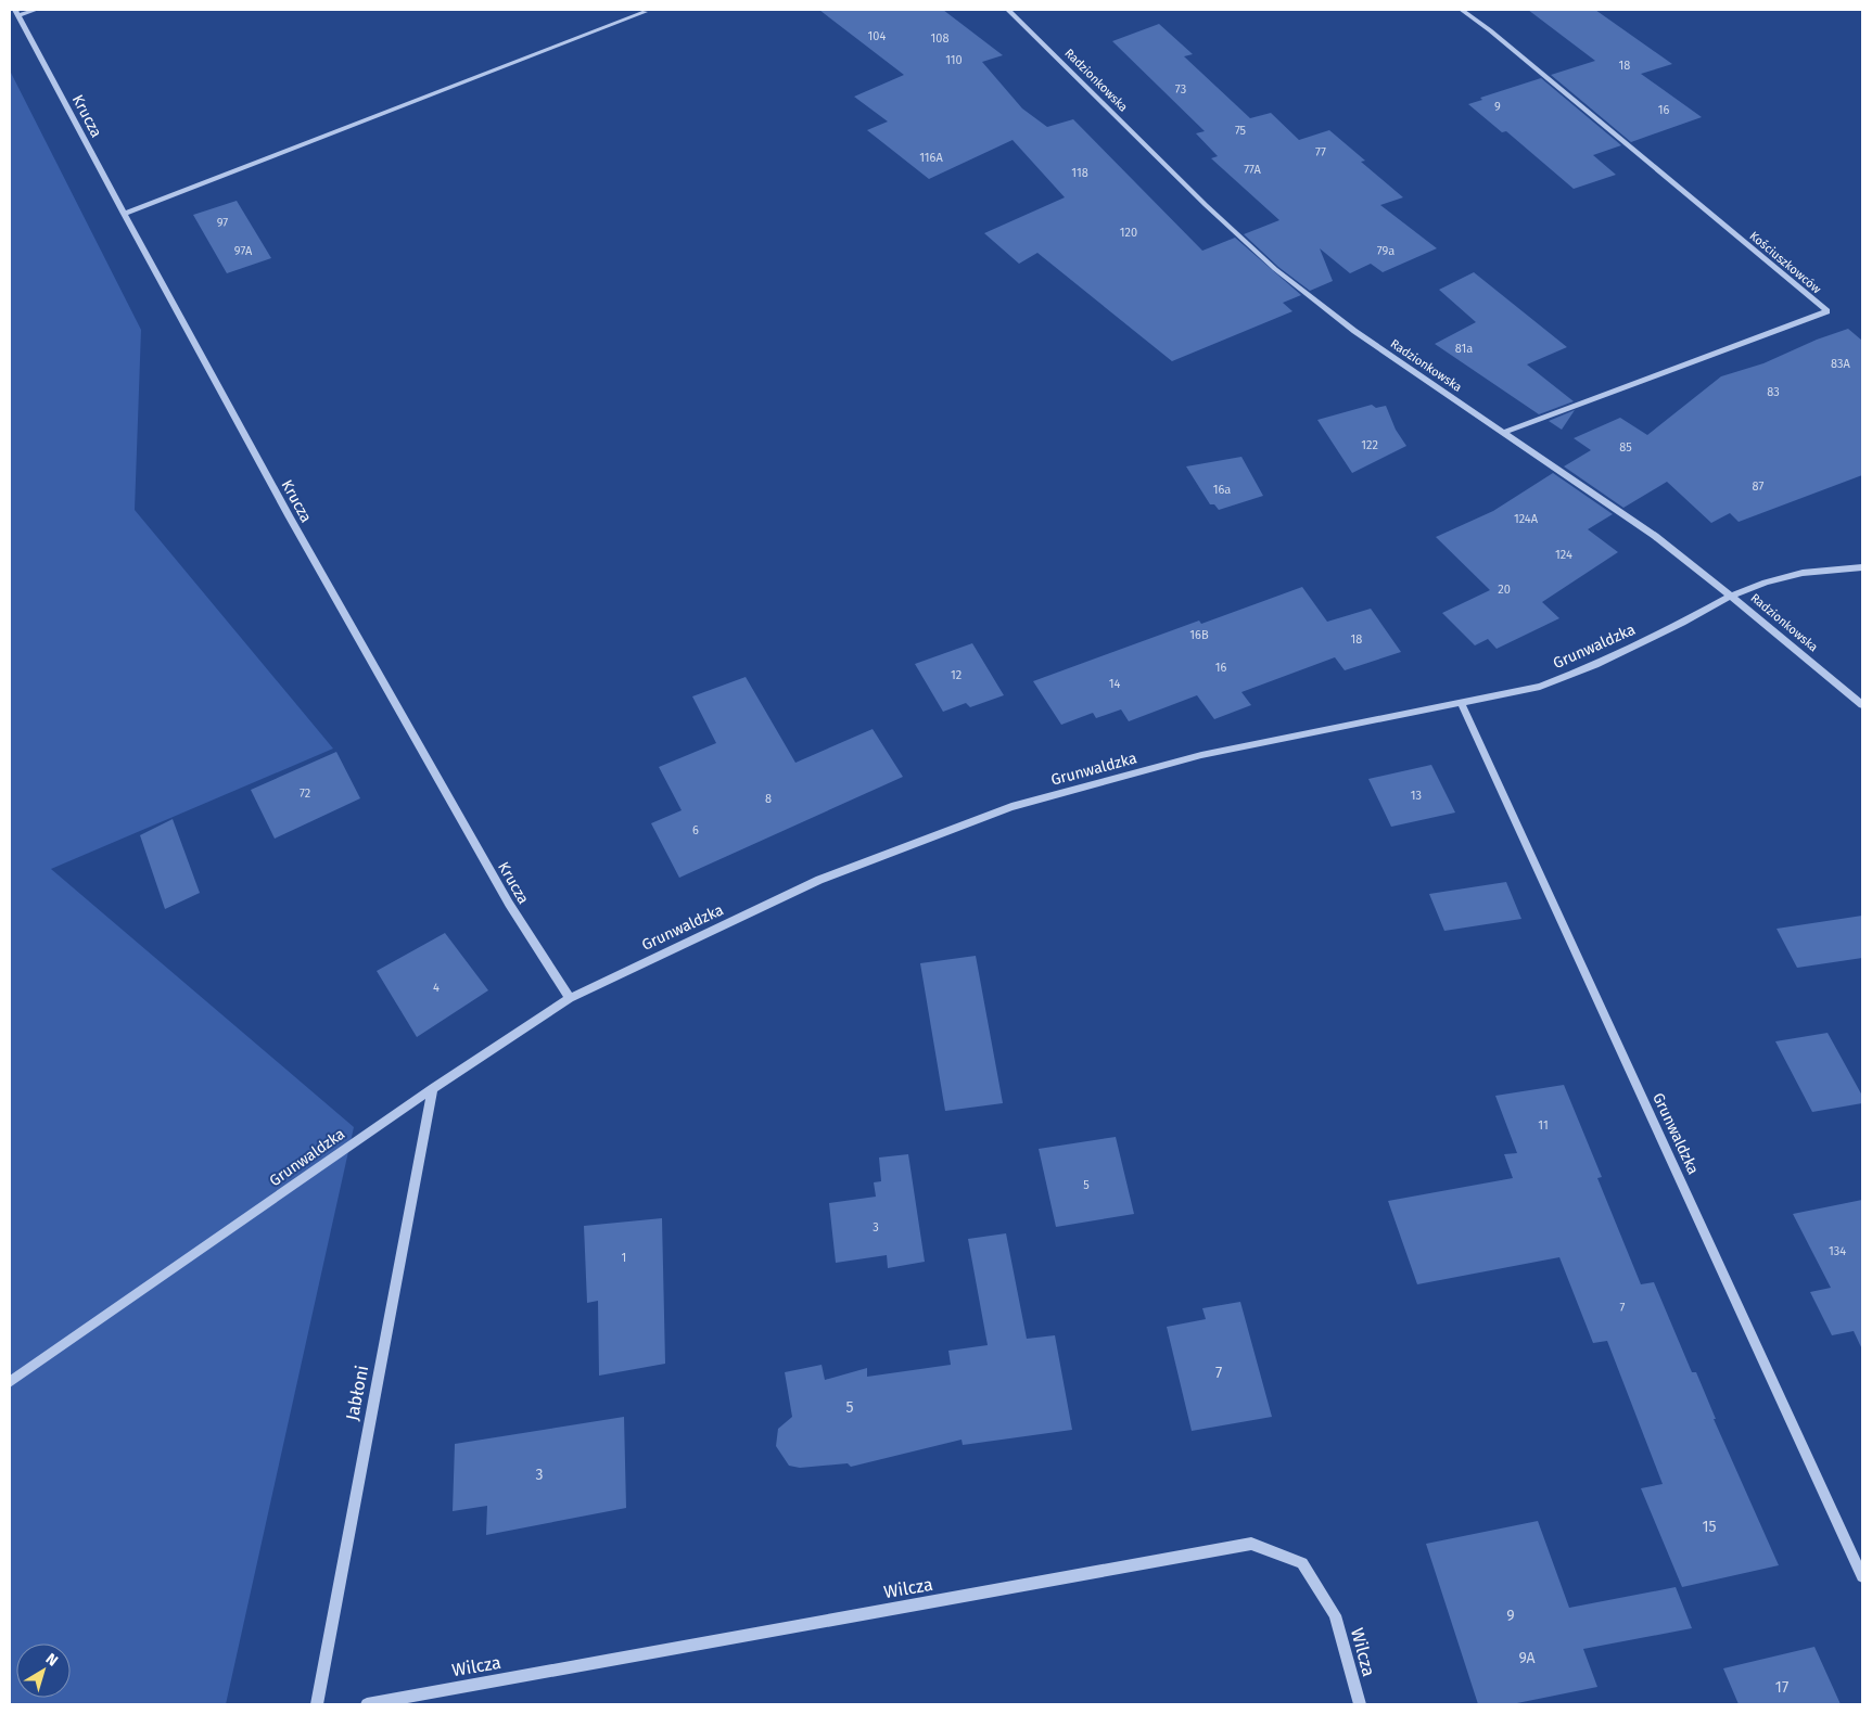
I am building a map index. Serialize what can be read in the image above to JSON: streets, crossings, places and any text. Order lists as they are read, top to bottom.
{
  "streets": {
    "street": [
      "Radzionkowska",
      "Krucza",
      "Kościuszkowców",
      "Grunwaldzka",
      "Jabłoni",
      "Wilcza"
    ]
  },
  "crossings": [
    ["Radzionkowska", "Kościuszkowców"],
    ["Radzionkowska", "Grunwaldzka"],
    ["Krucza", "Grunwaldzka"],
    ["Grunwaldzka", "Jabłoni"]
  ],
  "house_numbers": [
    "104",
    "108",
    "110",
    "18",
    "73",
    "9",
    "16",
    "75",
    "77",
    "116A",
    "77A",
    "118",
    "97",
    "120",
    "97A",
    "79a",
    "81a",
    "83A",
    "83",
    "122",
    "85",
    "87",
    "16a",
    "124A",
    "124",
    "20",
    "16B",
    "18",
    "16",
    "12",
    "14",
    "72",
    "13",
    "8",
    "6",
    "4",
    "11",
    "5",
    "3",
    "134",
    "1",
    "7",
    "7",
    "5",
    "3",
    "15",
    "9",
    "9A",
    "17"
  ],
  "north": "top right"
}
